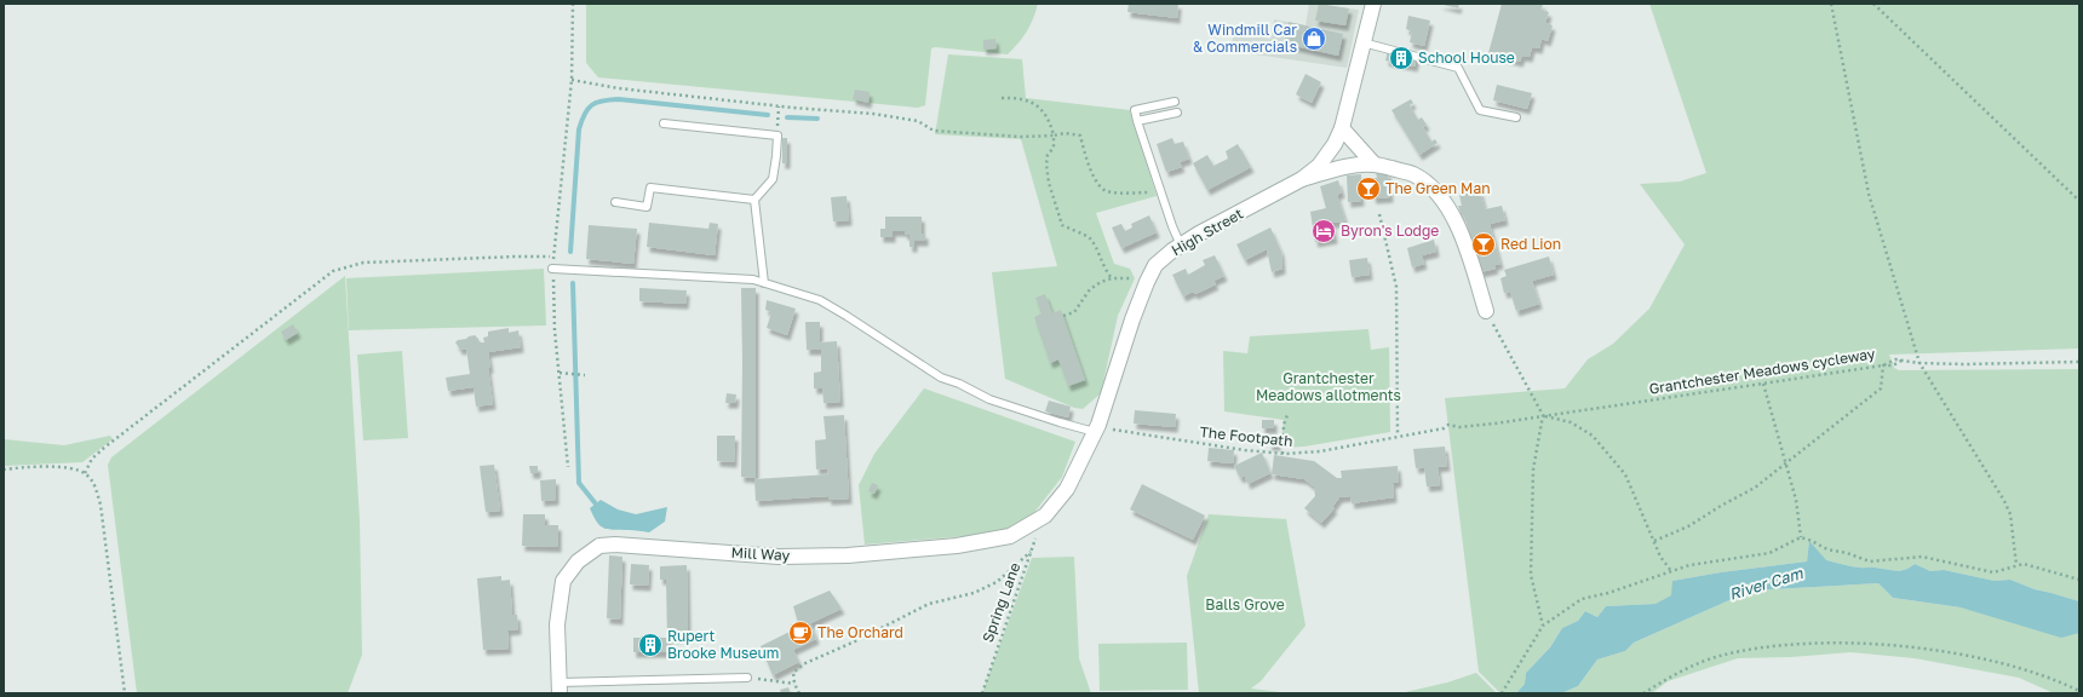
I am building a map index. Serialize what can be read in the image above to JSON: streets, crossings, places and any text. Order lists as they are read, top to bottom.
{
  "streets": {
    "street": ["High Street", "Mill Way"],
    "path": ["Grantchester Meadows cycleway", "The Footpath", "Spring Lane"]
  },
  "crossings": [
    ["High Street", "The Footpath"],
    ["High Street", "Mill Way"],
    ["Grantchester Meadows cycleway", "The Footpath"],
    ["Mill Way", "Spring Lane"]
  ],
  "water": ["River Cam"],
  "parks": ["Grantchester Meadows allotments", "Balls Grove"],
  "places": {
    "shop": ["Windmill Car & Commercials"],
    "building": ["School House", "Rupert Brooke Museum"],
    "bar": ["The Green Man", "Red Lion"],
    "hotel": ["Byron's Lodge"],
    "cafe": ["The Orchard"]
  }
}
